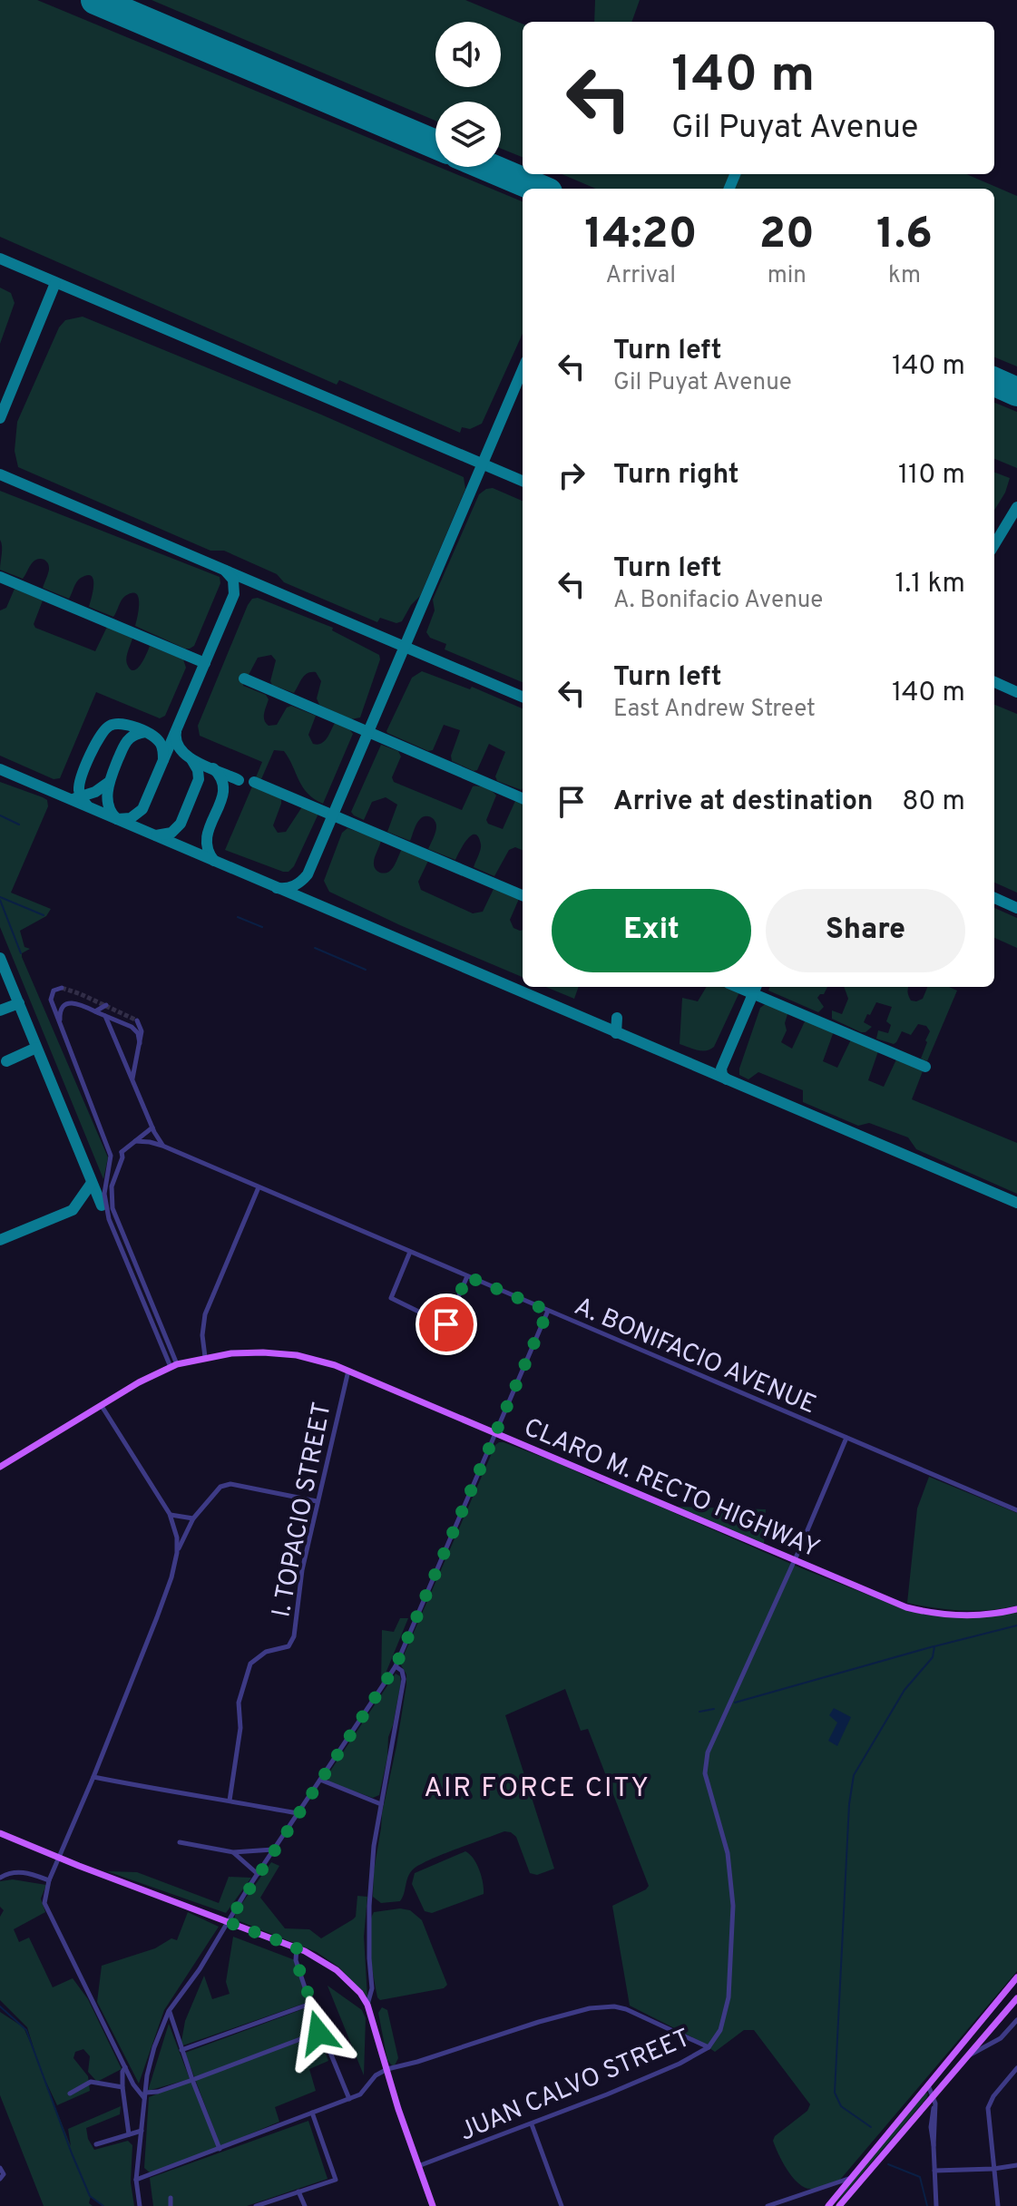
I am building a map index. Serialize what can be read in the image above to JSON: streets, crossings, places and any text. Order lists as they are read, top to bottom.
{
  "streets": {
    "main road": ["CLARO M. RECTO HIGHWAY"],
    "street": ["A. BONIFACIO AVENUE", "I. TOPACIO STREET", "JUAN CALVO STREET"]
  },
  "crossings": [
    ["A. BONIFACIO AVENUE", "JUAN CALVO STREET"],
    ["CLARO M. RECTO HIGHWAY", "I. TOPACIO STREET"],
    ["CLARO M. RECTO HIGHWAY", "JUAN CALVO STREET"]
  ],
  "districts": ["AIR FORCE CITY"],
  "page": {
    "turn": ["140 m", "Gil Puyat Avenue"],
    "eta": [
      "14:20",
      "Arrival",
      "20",
      "min",
      "1.6",
      "km"
    ],
    "list": [
      {
        "name": "Turn left",
        "note": "Gil Puyat Avenue",
        "value": "140 m"
      },
      {
        "name": "Turn right",
        "value": "110 m"
      },
      {
        "name": "Turn left",
        "note": "A. Bonifacio Avenue",
        "value": "1.1 km"
      },
      {
        "name": "Turn left",
        "note": "East Andrew Street",
        "value": "140 m"
      },
      {
        "name": "Arrive at destination",
        "value": "80 m"
      }
    ],
    "buttons": ["Exit", "Share"]
  }
}
